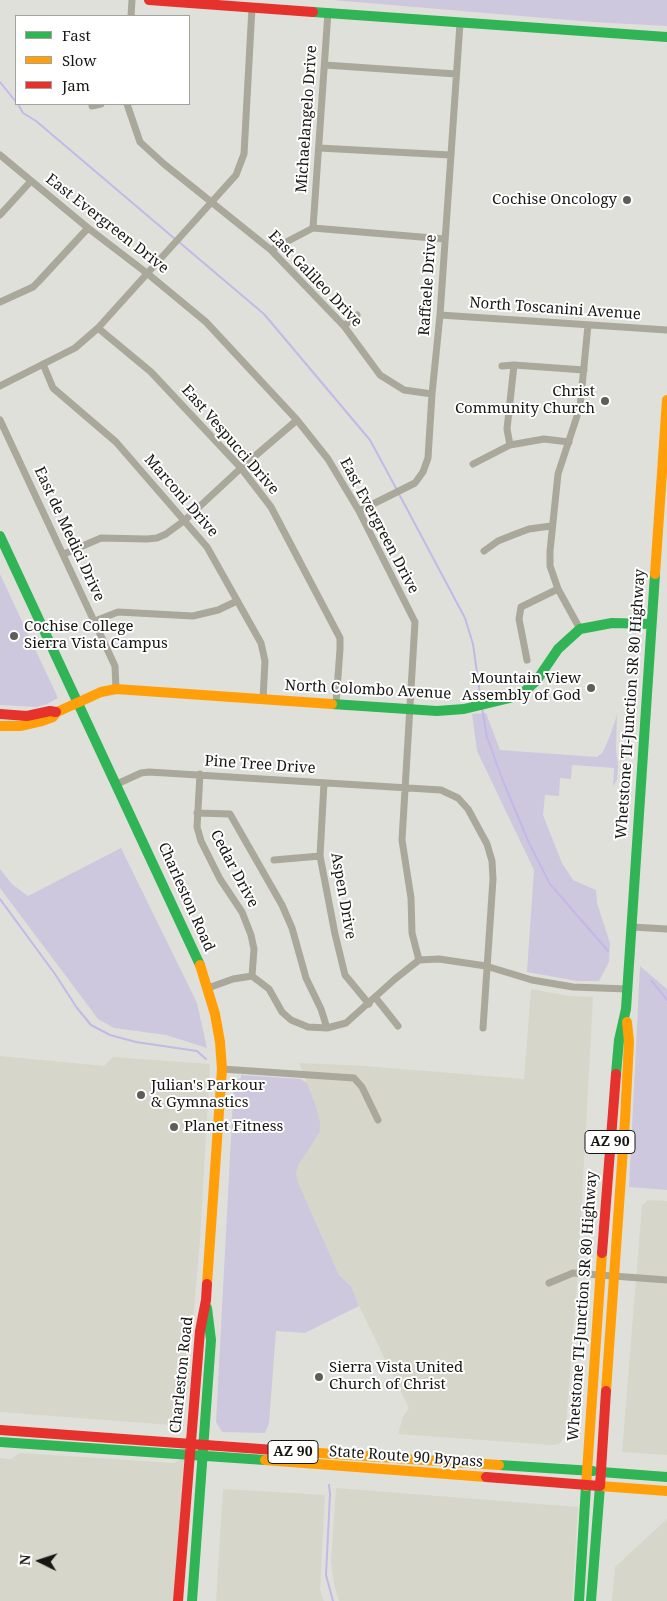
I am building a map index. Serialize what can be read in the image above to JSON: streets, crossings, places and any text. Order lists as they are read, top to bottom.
{
  "streets": {
    "main road": [
      "North Colombo Avenue",
      "Whetstone TI-Junction SR 80 Highway",
      "Charleston Road",
      "AZ 90",
      "State Route 90 Bypass"
    ],
    "street": [
      "Michaelangelo Drive",
      "East Evergreen Drive",
      "East Galileo Drive",
      "Raffaele Drive",
      "North Toscanini Avenue",
      "East Vespucci Drive",
      "Marconi Drive",
      "East de Medici Drive",
      "Pine Tree Drive",
      "Cedar Drive",
      "Aspen Drive"
    ]
  },
  "crossings": [
    ["East Evergreen Drive", "Raffaele Drive"],
    ["East Evergreen Drive", "North Colombo Avenue"],
    ["East Evergreen Drive", "Pine Tree Drive"],
    ["East Galileo Drive", "Raffaele Drive"],
    ["Raffaele Drive", "North Toscanini Avenue"],
    ["East Vespucci Drive", "North Colombo Avenue"],
    ["Marconi Drive", "North Colombo Avenue"],
    ["East de Medici Drive", "North Colombo Avenue"],
    ["North Colombo Avenue", "Charleston Road"],
    ["Whetstone TI-Junction SR 80 Highway", "State Route 90 Bypass"],
    ["Pine Tree Drive", "Cedar Drive"],
    ["Pine Tree Drive", "Aspen Drive"],
    ["Pine Tree Drive", "Charleston Road"],
    ["Charleston Road", "State Route 90 Bypass"]
  ],
  "places": [
    "Cochise Oncology",
    "Christ Community Church",
    "Cochise College Sierra Vista Campus",
    "Mountain View Assembly of God",
    "Julian's Parkour & Gymnastics",
    "Planet Fitness",
    "Sierra Vista United Church of Christ"
  ],
  "legend": ["Fast", "Slow", "Jam"],
  "north": "left"
}
